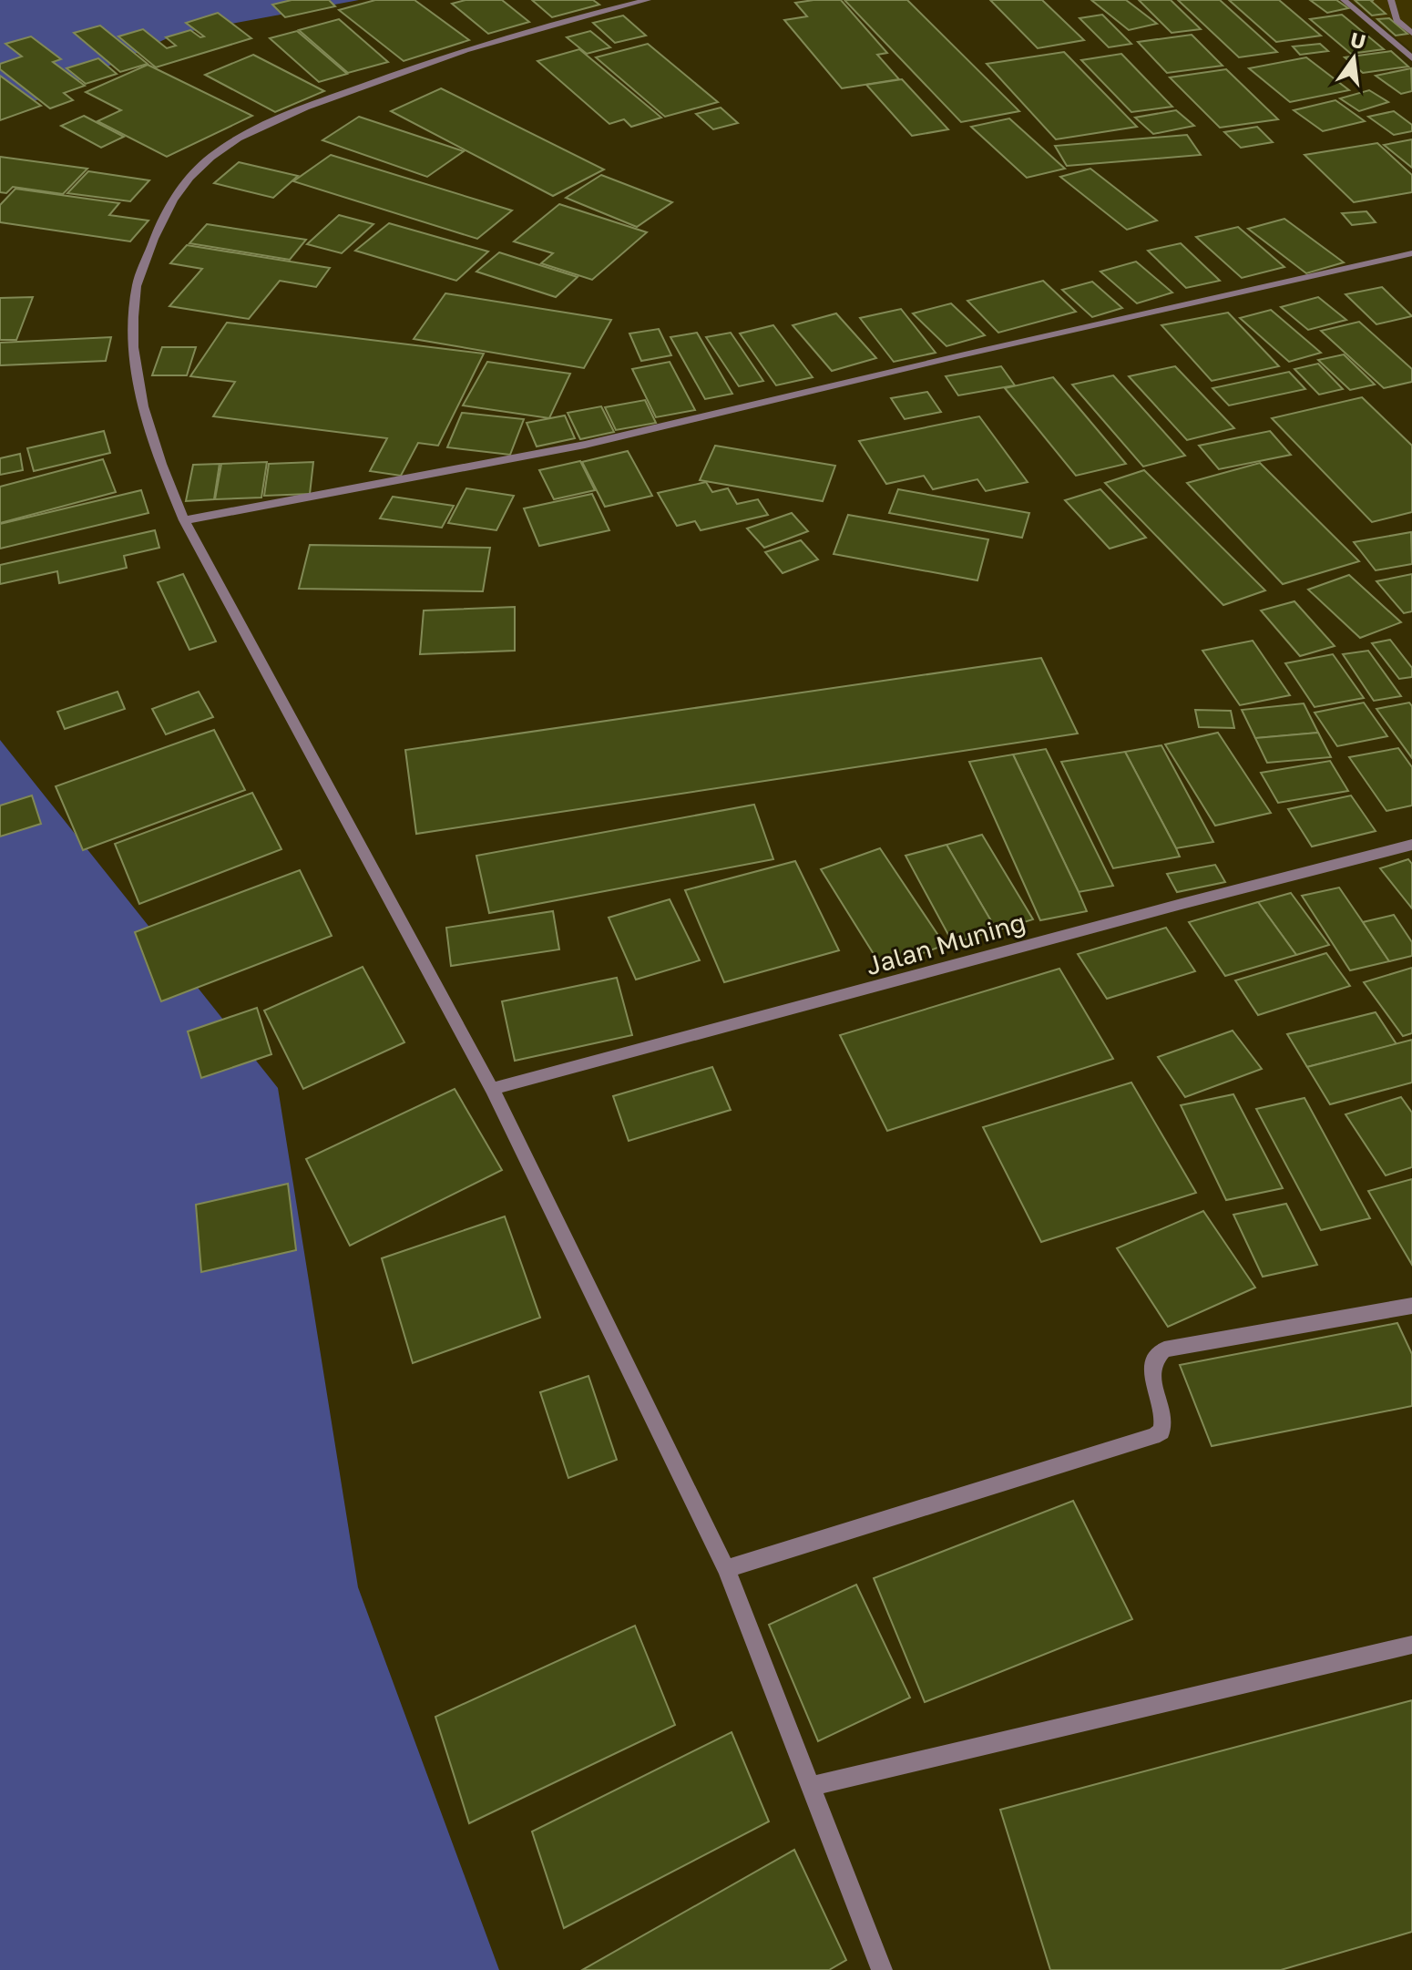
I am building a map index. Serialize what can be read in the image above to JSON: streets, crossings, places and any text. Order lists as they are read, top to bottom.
{
  "streets": {
    "street": ["Jalan Muning"]
  },
  "north": "top"
}
